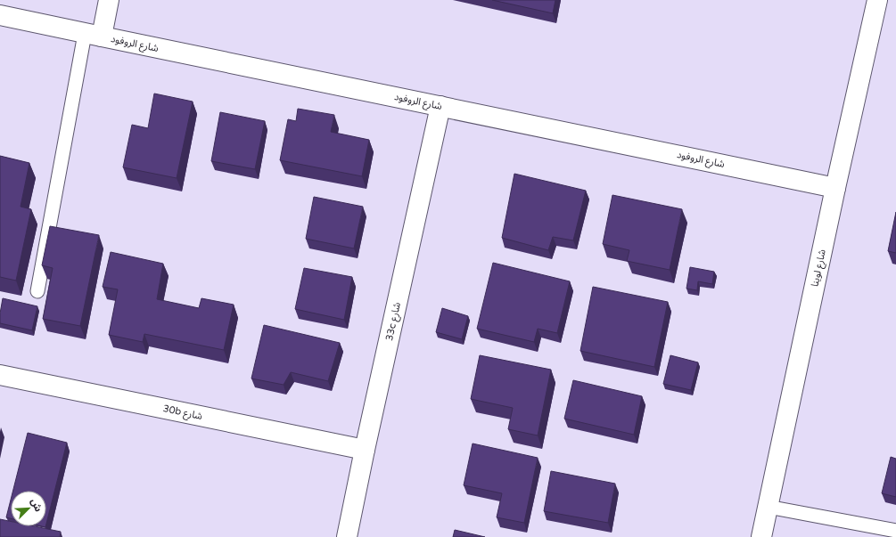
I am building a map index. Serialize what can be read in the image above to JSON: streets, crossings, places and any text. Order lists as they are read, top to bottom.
{
  "streets": {
    "street": [
      "شارع الروفود",
      "شارع لوينا",
      "33c شارع",
      "30b شارع"
    ]
  },
  "crossings": [
    ["شارع الروفود", "شارع لوينا"],
    ["شارع الروفود", "33c شارع"],
    ["33c شارع", "30b شارع"]
  ],
  "north": "top right"
}
